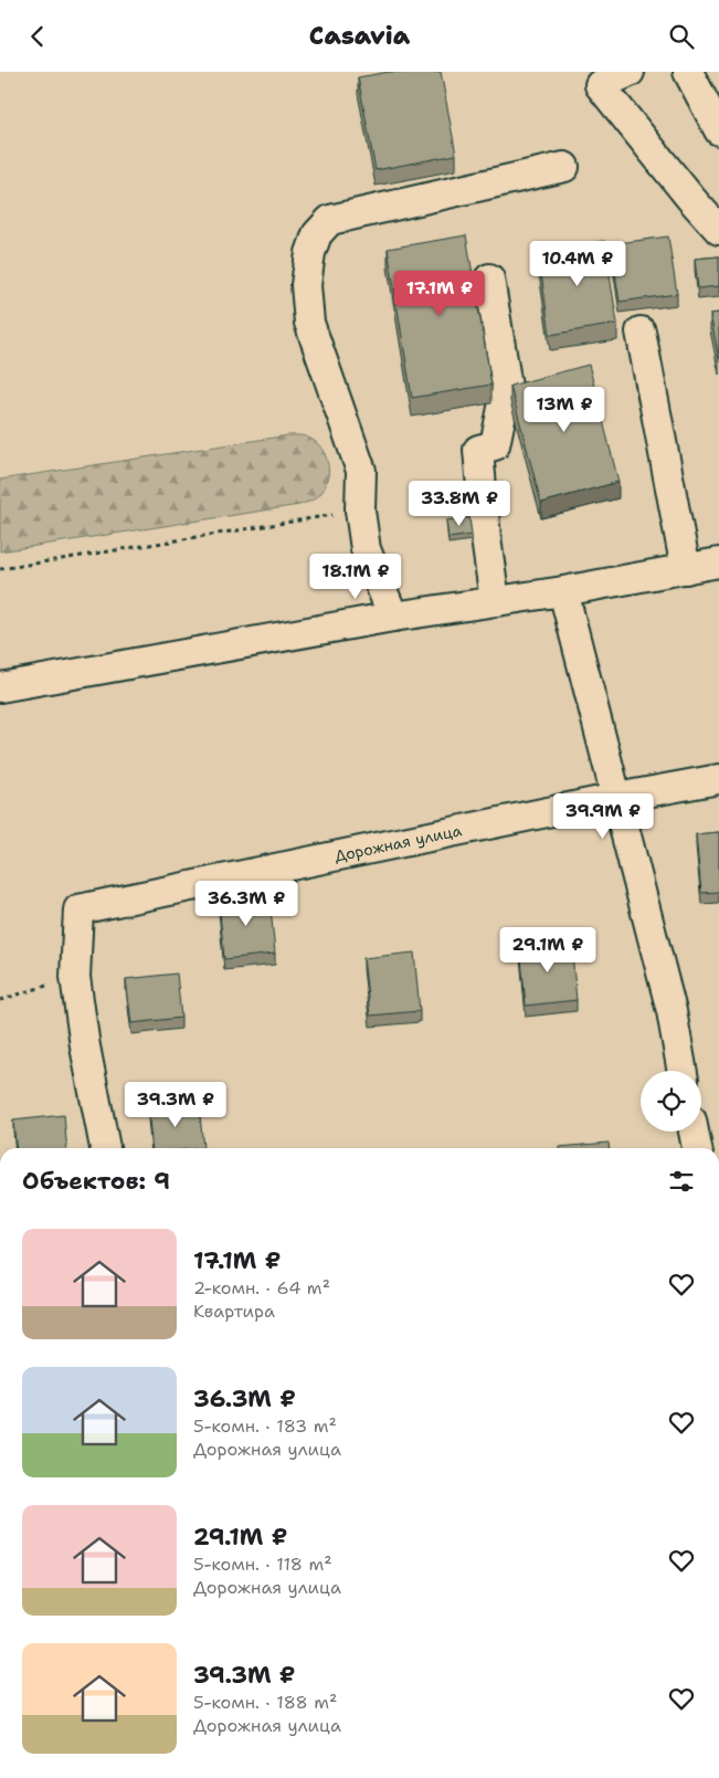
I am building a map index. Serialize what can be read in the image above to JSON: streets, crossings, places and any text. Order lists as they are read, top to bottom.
{
  "streets": {
    "street": ["Дорожная улица"]
  },
  "page": {
    "header": "Casavia",
    "price": [
      "10.4M ₽",
      "17.1M ₽",
      "13M ₽",
      "33.8M ₽",
      "18.1M ₽",
      "39.9M ₽",
      "36.3M ₽",
      "29.1M ₽",
      "39.3M ₽"
    ],
    "heading": "Объектов: 9",
    "list": [
      {
        "name": "17.1M ₽",
        "note": "2-комн. · 64 m² · Квартира"
      },
      {
        "name": "36.3M ₽",
        "note": "5-комн. · 183 m² · Дорожная улица"
      },
      {
        "name": "29.1M ₽",
        "note": "5-комн. · 118 m² · Дорожная улица"
      },
      {
        "name": "39.3M ₽",
        "note": "5-комн. · 188 m² · Дорожная улица"
      }
    ]
  }
}
